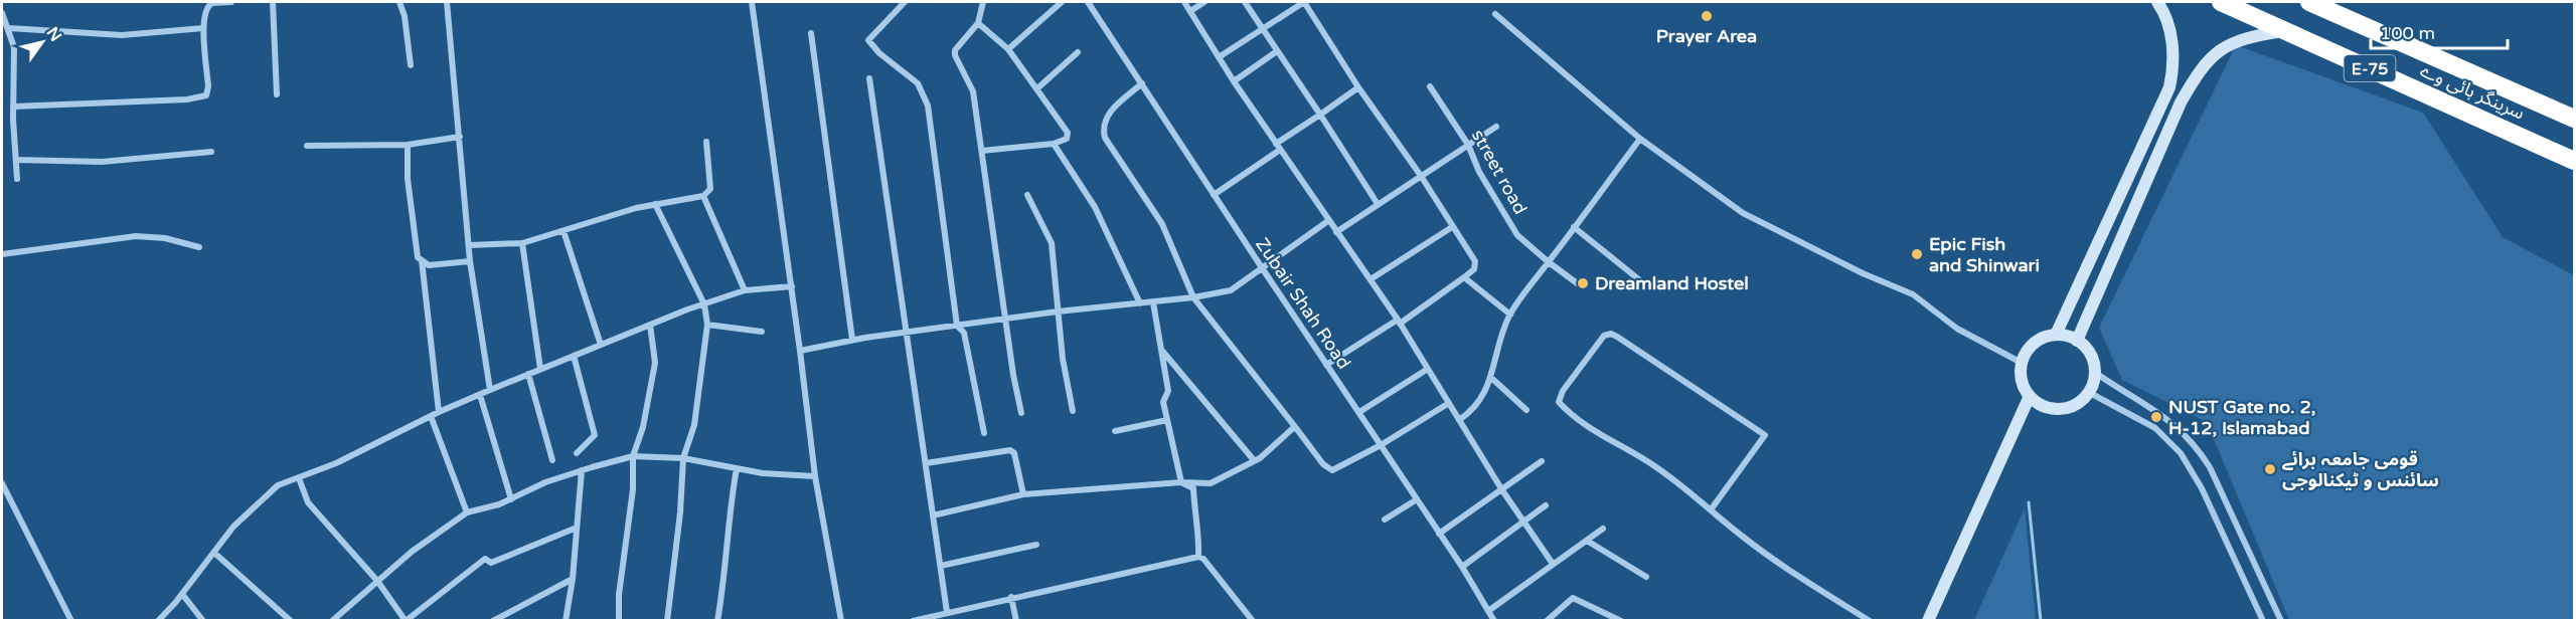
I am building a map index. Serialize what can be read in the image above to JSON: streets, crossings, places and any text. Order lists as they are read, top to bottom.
{
  "streets": {
    "highway": ["E-75", "سرینگر ہائی وے"],
    "street": ["street road", "Zubair Shah Road"]
  },
  "places": [
    "Prayer Area",
    "Epic Fish and Shinwari",
    "Dreamland Hostel",
    "NUST Gate no. 2, H-12, Islamabad",
    "قومی جامعہ برائے سائنس و ٹیکنالوجی"
  ],
  "scale_bar": "100 m",
  "north": "top right"
}
